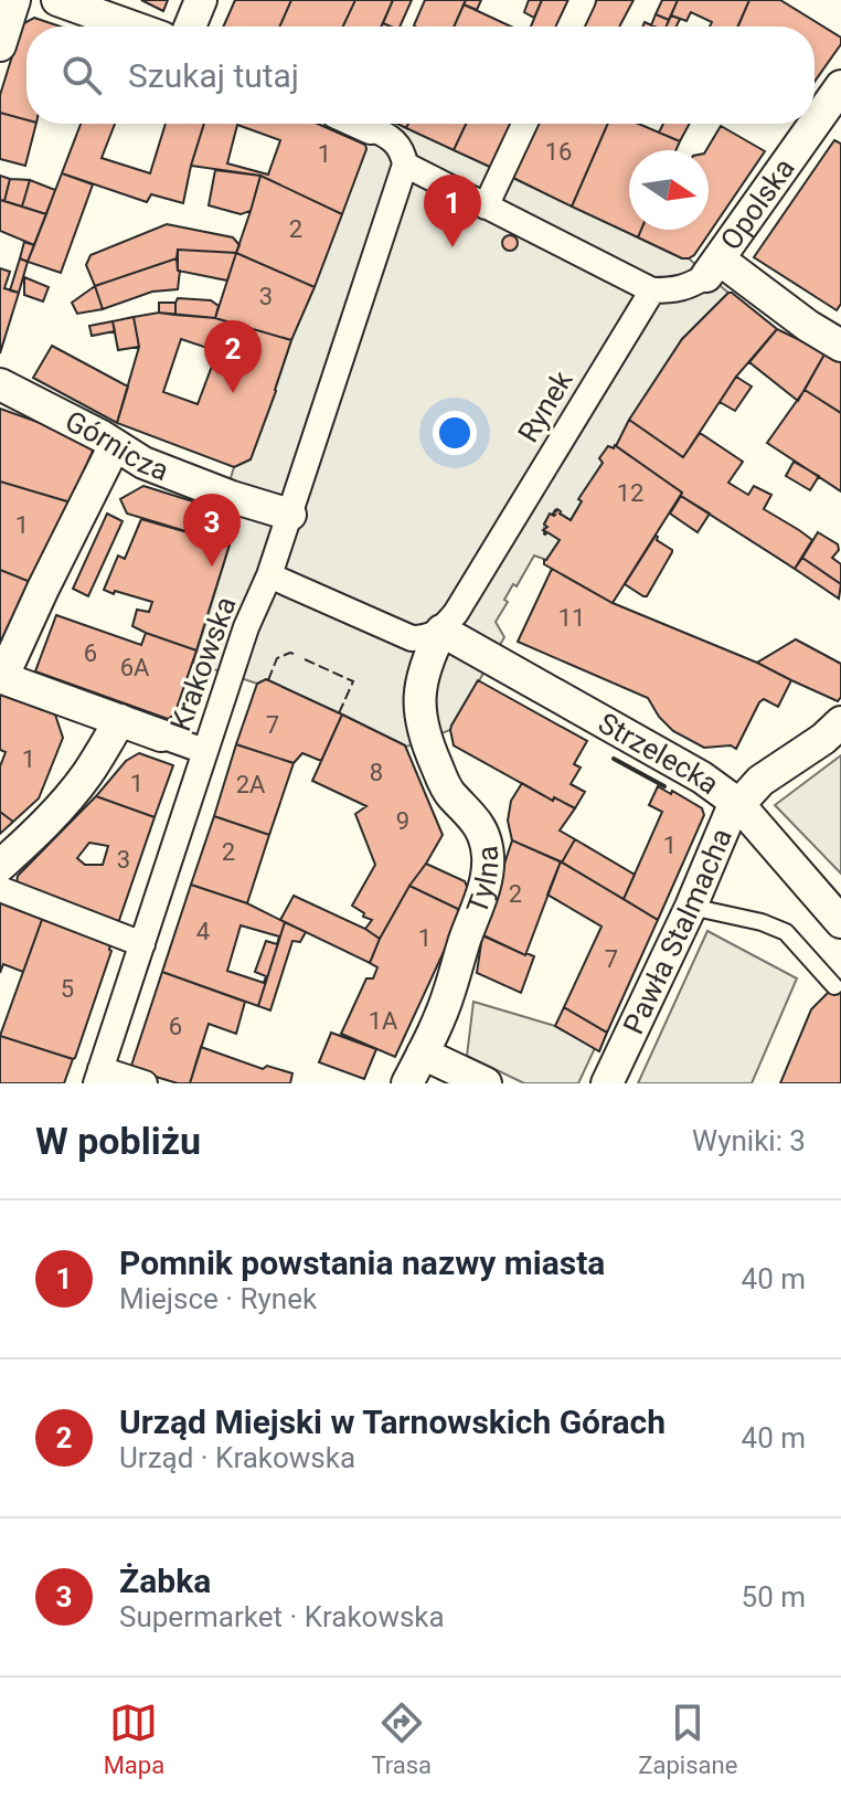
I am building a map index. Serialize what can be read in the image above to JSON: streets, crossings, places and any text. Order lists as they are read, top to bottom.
{
  "streets": {
    "street": [
      "Opolska",
      "Rynek",
      "Górnicza",
      "Krakowska",
      "Strzelecka",
      "Tylna",
      "Pawła Stalmacha"
    ]
  },
  "crossings": [
    ["Opolska", "Rynek"],
    ["Rynek", "Strzelecka"],
    ["Rynek", "Tylna"],
    ["Górnicza", "Krakowska"],
    ["Strzelecka", "Tylna"],
    ["Strzelecka", "Pawła Stalmacha"]
  ],
  "house_numbers": [
    "16",
    "1",
    "2",
    "3",
    "12",
    "1",
    "11",
    "6",
    "6A",
    "7",
    "1",
    "8",
    "1",
    "2A",
    "9",
    "1",
    "2",
    "3",
    "2",
    "4",
    "1",
    "7",
    "5",
    "1A",
    "6"
  ],
  "north": "right",
  "page": {
    "search": "Szukaj tutaj",
    "pins": ["1", "2", "3"],
    "heading": ["W pobliżu", "Wyniki: 3"],
    "list": [
      {
        "mark": "1",
        "name": "Pomnik powstania nazwy miasta",
        "note": "Miejsce · Rynek",
        "value": "40 m"
      },
      {
        "mark": "2",
        "name": "Urząd Miejski w Tarnowskich Górach",
        "note": "Urząd · Krakowska",
        "value": "40 m"
      },
      {
        "mark": "3",
        "name": "Żabka",
        "note": "Supermarket · Krakowska",
        "value": "50 m"
      }
    ],
    "nav": ["Mapa", "Trasa", "Zapisane"]
  }
}
